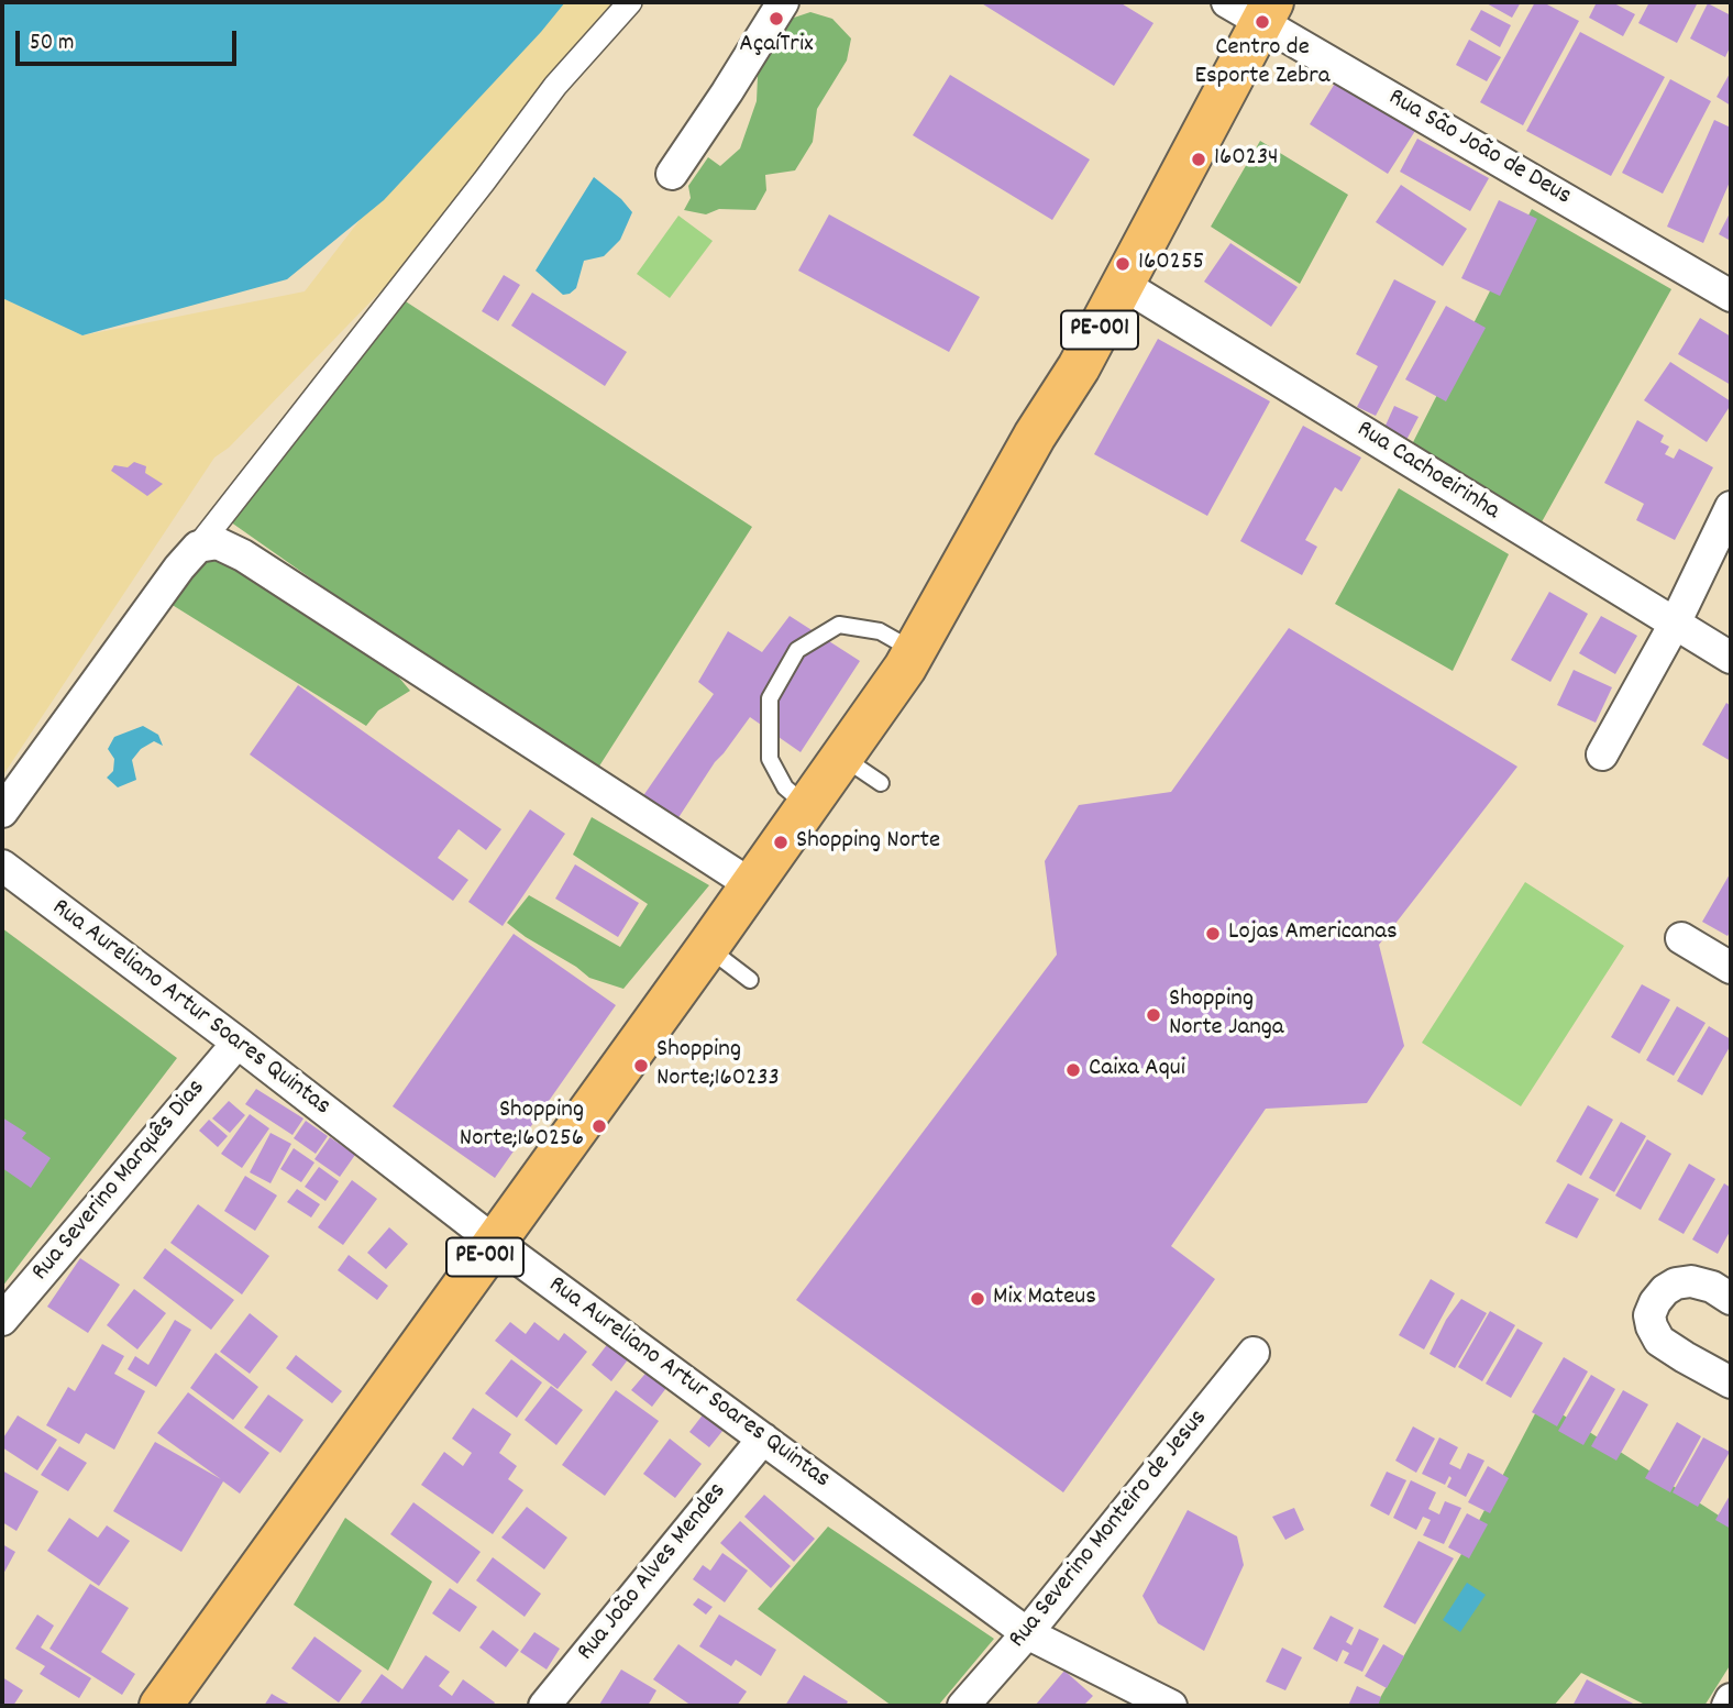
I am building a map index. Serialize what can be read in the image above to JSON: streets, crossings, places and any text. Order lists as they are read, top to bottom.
{
  "streets": {
    "main road": ["PE-001"],
    "street": [
      "Rua São João de Deus",
      "Rua Cachoeirinha",
      "Rua Aureliano Artur Soares Quintas",
      "Rua Severino Marquês Dias",
      "Rua Severino Monteiro de Jesus",
      "Rua João Alves Mendes"
    ]
  },
  "crossings": [
    ["Rua São João de Deus", "PE-001"],
    ["PE-001", "Rua Cachoeirinha"],
    ["PE-001", "Rua Aureliano Artur Soares Quintas"],
    ["Rua Aureliano Artur Soares Quintas", "Rua Severino Marquês Dias"],
    ["Rua Aureliano Artur Soares Quintas", "Rua Severino Monteiro de Jesus"],
    ["Rua Aureliano Artur Soares Quintas", "Rua João Alves Mendes"]
  ],
  "places": [
    "AçaíTrix",
    "Centro de Esporte Zebra",
    "160234",
    "160255",
    "Shopping Norte",
    "Lojas Americanas",
    "Shopping Norte Janga",
    "Shopping Norte;160233",
    "Caixa Aqui",
    "Shopping Norte;160256",
    "Mix Mateus"
  ],
  "scale_bar": "50 m"
}
